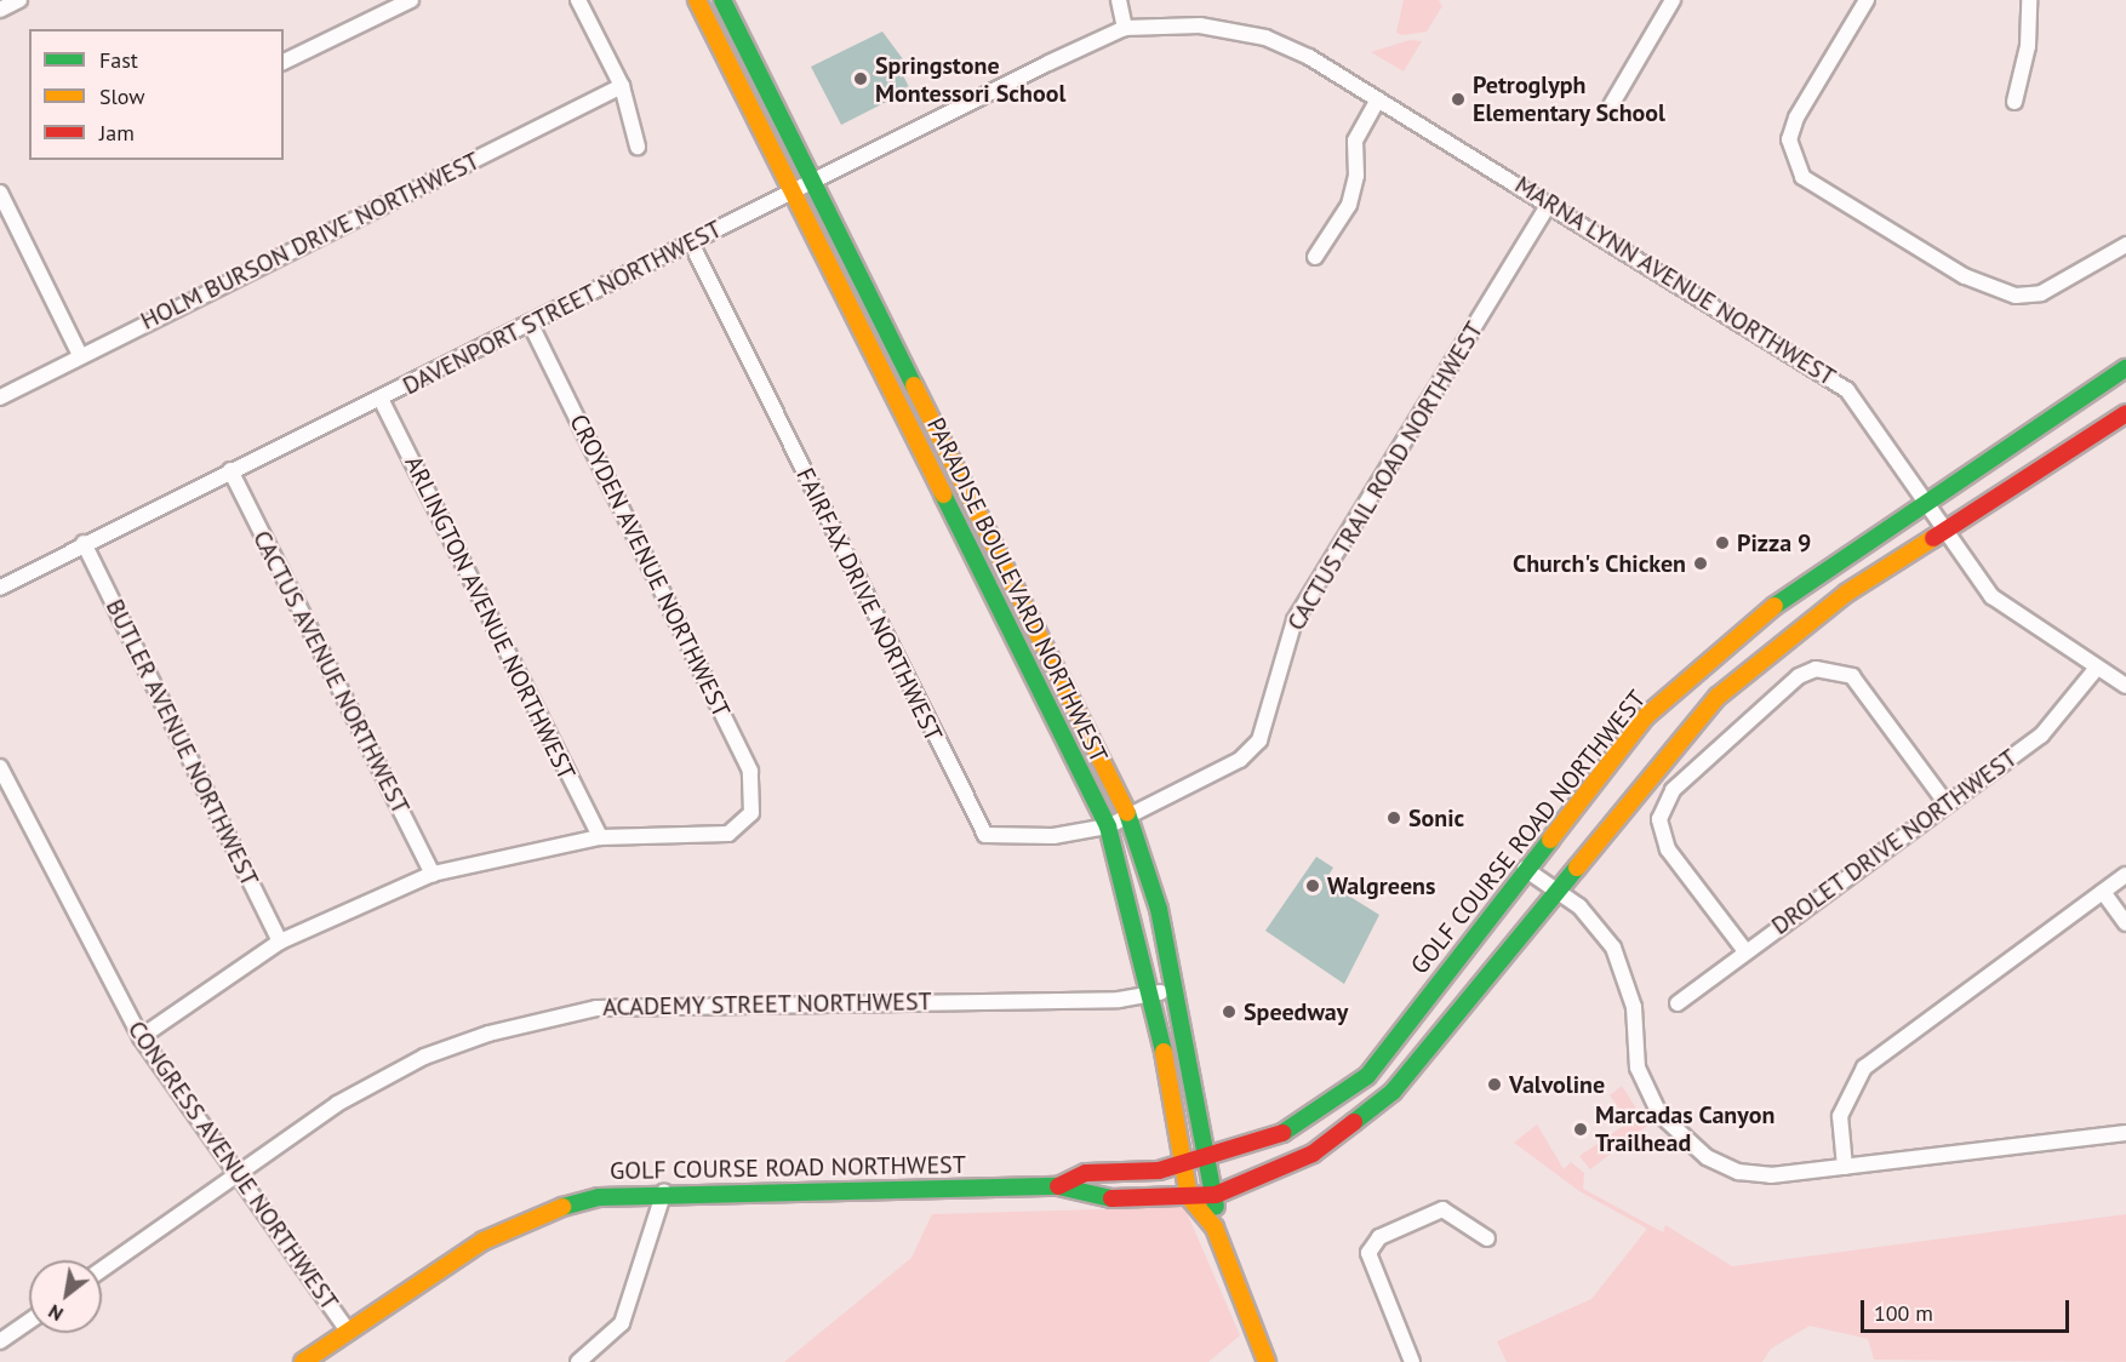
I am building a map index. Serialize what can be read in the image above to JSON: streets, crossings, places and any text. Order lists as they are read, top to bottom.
{
  "streets": {
    "main road": ["PARADISE BOULEVARD NORTHWEST", "GOLF COURSE ROAD NORTHWEST"],
    "street": [
      "HOLM BURSON DRIVE NORTHWEST",
      "MARNA LYNN AVENUE NORTHWEST",
      "DAVENPORT STREET NORTHWEST",
      "CACTUS TRAIL ROAD NORTHWEST",
      "CROYDEN AVENUE NORTHWEST",
      "FAIRFAX DRIVE NORTHWEST",
      "ARLINGTON AVENUE NORTHWEST",
      "CACTUS AVENUE NORTHWEST",
      "BUTLER AVENUE NORTHWEST",
      "DROLET DRIVE NORTHWEST",
      "ACADEMY STREET NORTHWEST",
      "CONGRESS AVENUE NORTHWEST"
    ]
  },
  "crossings": [
    ["MARNA LYNN AVENUE NORTHWEST", "DAVENPORT STREET NORTHWEST"],
    ["MARNA LYNN AVENUE NORTHWEST", "CACTUS TRAIL ROAD NORTHWEST"],
    ["MARNA LYNN AVENUE NORTHWEST", "GOLF COURSE ROAD NORTHWEST"],
    ["MARNA LYNN AVENUE NORTHWEST", "DROLET DRIVE NORTHWEST"],
    ["DAVENPORT STREET NORTHWEST", "CROYDEN AVENUE NORTHWEST"],
    ["DAVENPORT STREET NORTHWEST", "PARADISE BOULEVARD NORTHWEST"],
    ["DAVENPORT STREET NORTHWEST", "FAIRFAX DRIVE NORTHWEST"],
    ["DAVENPORT STREET NORTHWEST", "ARLINGTON AVENUE NORTHWEST"],
    ["DAVENPORT STREET NORTHWEST", "CACTUS AVENUE NORTHWEST"],
    ["DAVENPORT STREET NORTHWEST", "BUTLER AVENUE NORTHWEST"],
    ["CACTUS TRAIL ROAD NORTHWEST", "PARADISE BOULEVARD NORTHWEST"],
    ["CACTUS TRAIL ROAD NORTHWEST", "FAIRFAX DRIVE NORTHWEST"],
    ["CROYDEN AVENUE NORTHWEST", "ARLINGTON AVENUE NORTHWEST"],
    ["PARADISE BOULEVARD NORTHWEST", "FAIRFAX DRIVE NORTHWEST"],
    ["PARADISE BOULEVARD NORTHWEST", "GOLF COURSE ROAD NORTHWEST"],
    ["PARADISE BOULEVARD NORTHWEST", "ACADEMY STREET NORTHWEST"],
    ["GOLF COURSE ROAD NORTHWEST", "CONGRESS AVENUE NORTHWEST"],
    ["ACADEMY STREET NORTHWEST", "CONGRESS AVENUE NORTHWEST"]
  ],
  "places": [
    "Springstone Montessori School",
    "Petroglyph Elementary School",
    "Pizza 9",
    "Church's Chicken",
    "Sonic",
    "Walgreens",
    "Speedway",
    "Valvoline",
    "Marcadas Canyon Trailhead"
  ],
  "legend": ["Fast", "Slow", "Jam"],
  "scale_bar": "100 m",
  "north": "bottom left"
}
